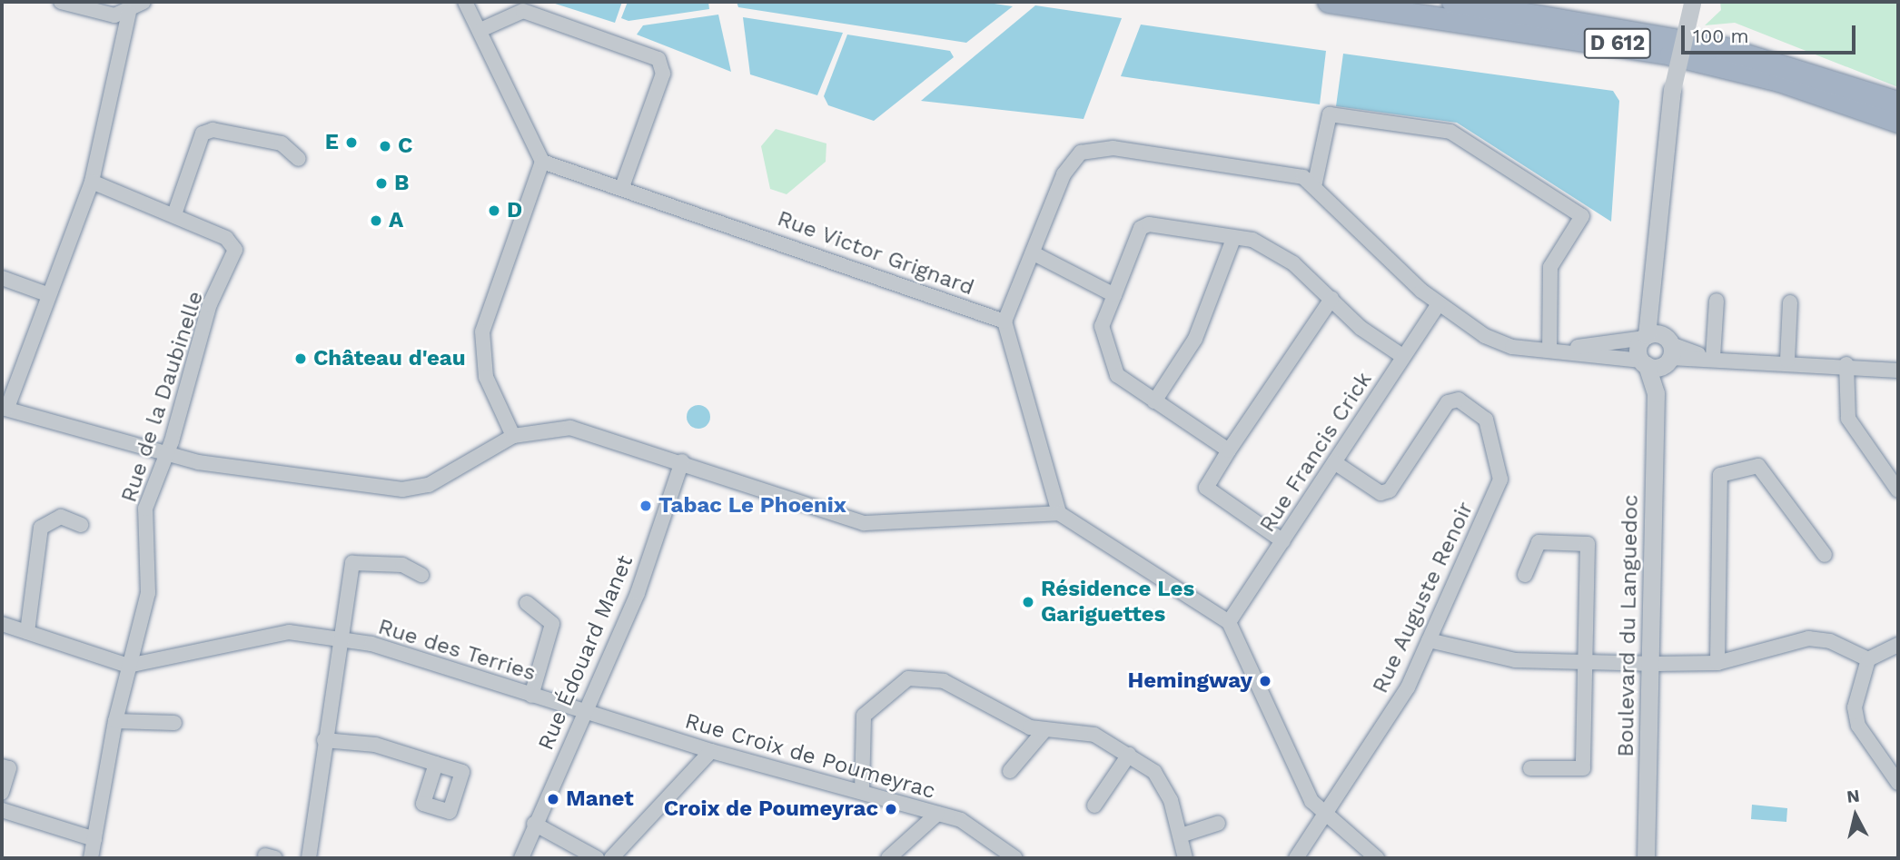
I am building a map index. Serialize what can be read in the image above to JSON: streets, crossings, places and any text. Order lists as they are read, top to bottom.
{
  "streets": {
    "highway": ["D 612"],
    "street": [
      "Rue Victor Grignard",
      "Rue de la Daubinelle",
      "Rue Francis Crick",
      "Rue Auguste Renoir",
      "Boulevard du Languedoc",
      "Rue des Terries",
      "Rue Édouard Manet",
      "Rue Croix de Poumeyrac"
    ]
  },
  "crossings": [
    ["Rue de la Daubinelle", "Rue des Terries"],
    ["Rue Francis Crick", "Rue Auguste Renoir"],
    ["Rue des Terries", "Rue Édouard Manet"],
    ["Rue des Terries", "Rue Croix de Poumeyrac"],
    ["Rue Édouard Manet", "Rue Croix de Poumeyrac"]
  ],
  "places": [
    "E",
    "C",
    "B",
    "D",
    "A",
    "Château d'eau",
    "Tabac Le Phoenix",
    "Résidence Les Gariguettes",
    "Hemingway",
    "Manet",
    "Croix de Poumeyrac"
  ],
  "scale_bar": "100 m",
  "north": "top"
}
